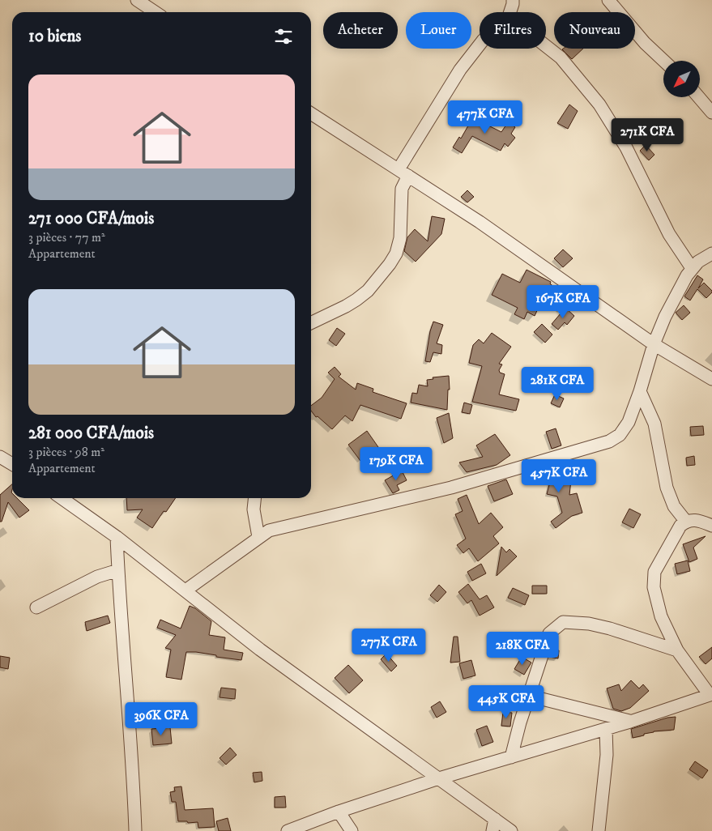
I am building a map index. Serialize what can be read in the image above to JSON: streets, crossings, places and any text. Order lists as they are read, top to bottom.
{
  "north": "bottom left",
  "page": {
    "chip": [
      "Acheter",
      "Louer",
      "Filtres",
      "Nouveau"
    ],
    "heading": "10 biens",
    "list": [
      {
        "name": "271 000 CFA/mois",
        "note": "3 pièces · 77 m² · Appartement"
      },
      {
        "name": "281 000 CFA/mois",
        "note": "3 pièces · 98 m² · Appartement"
      }
    ],
    "price": [
      "477K CFA",
      "271K CFA",
      "167K CFA",
      "281K CFA",
      "179K CFA",
      "457K CFA",
      "277K CFA",
      "218K CFA",
      "445K CFA",
      "396K CFA"
    ]
  }
}
